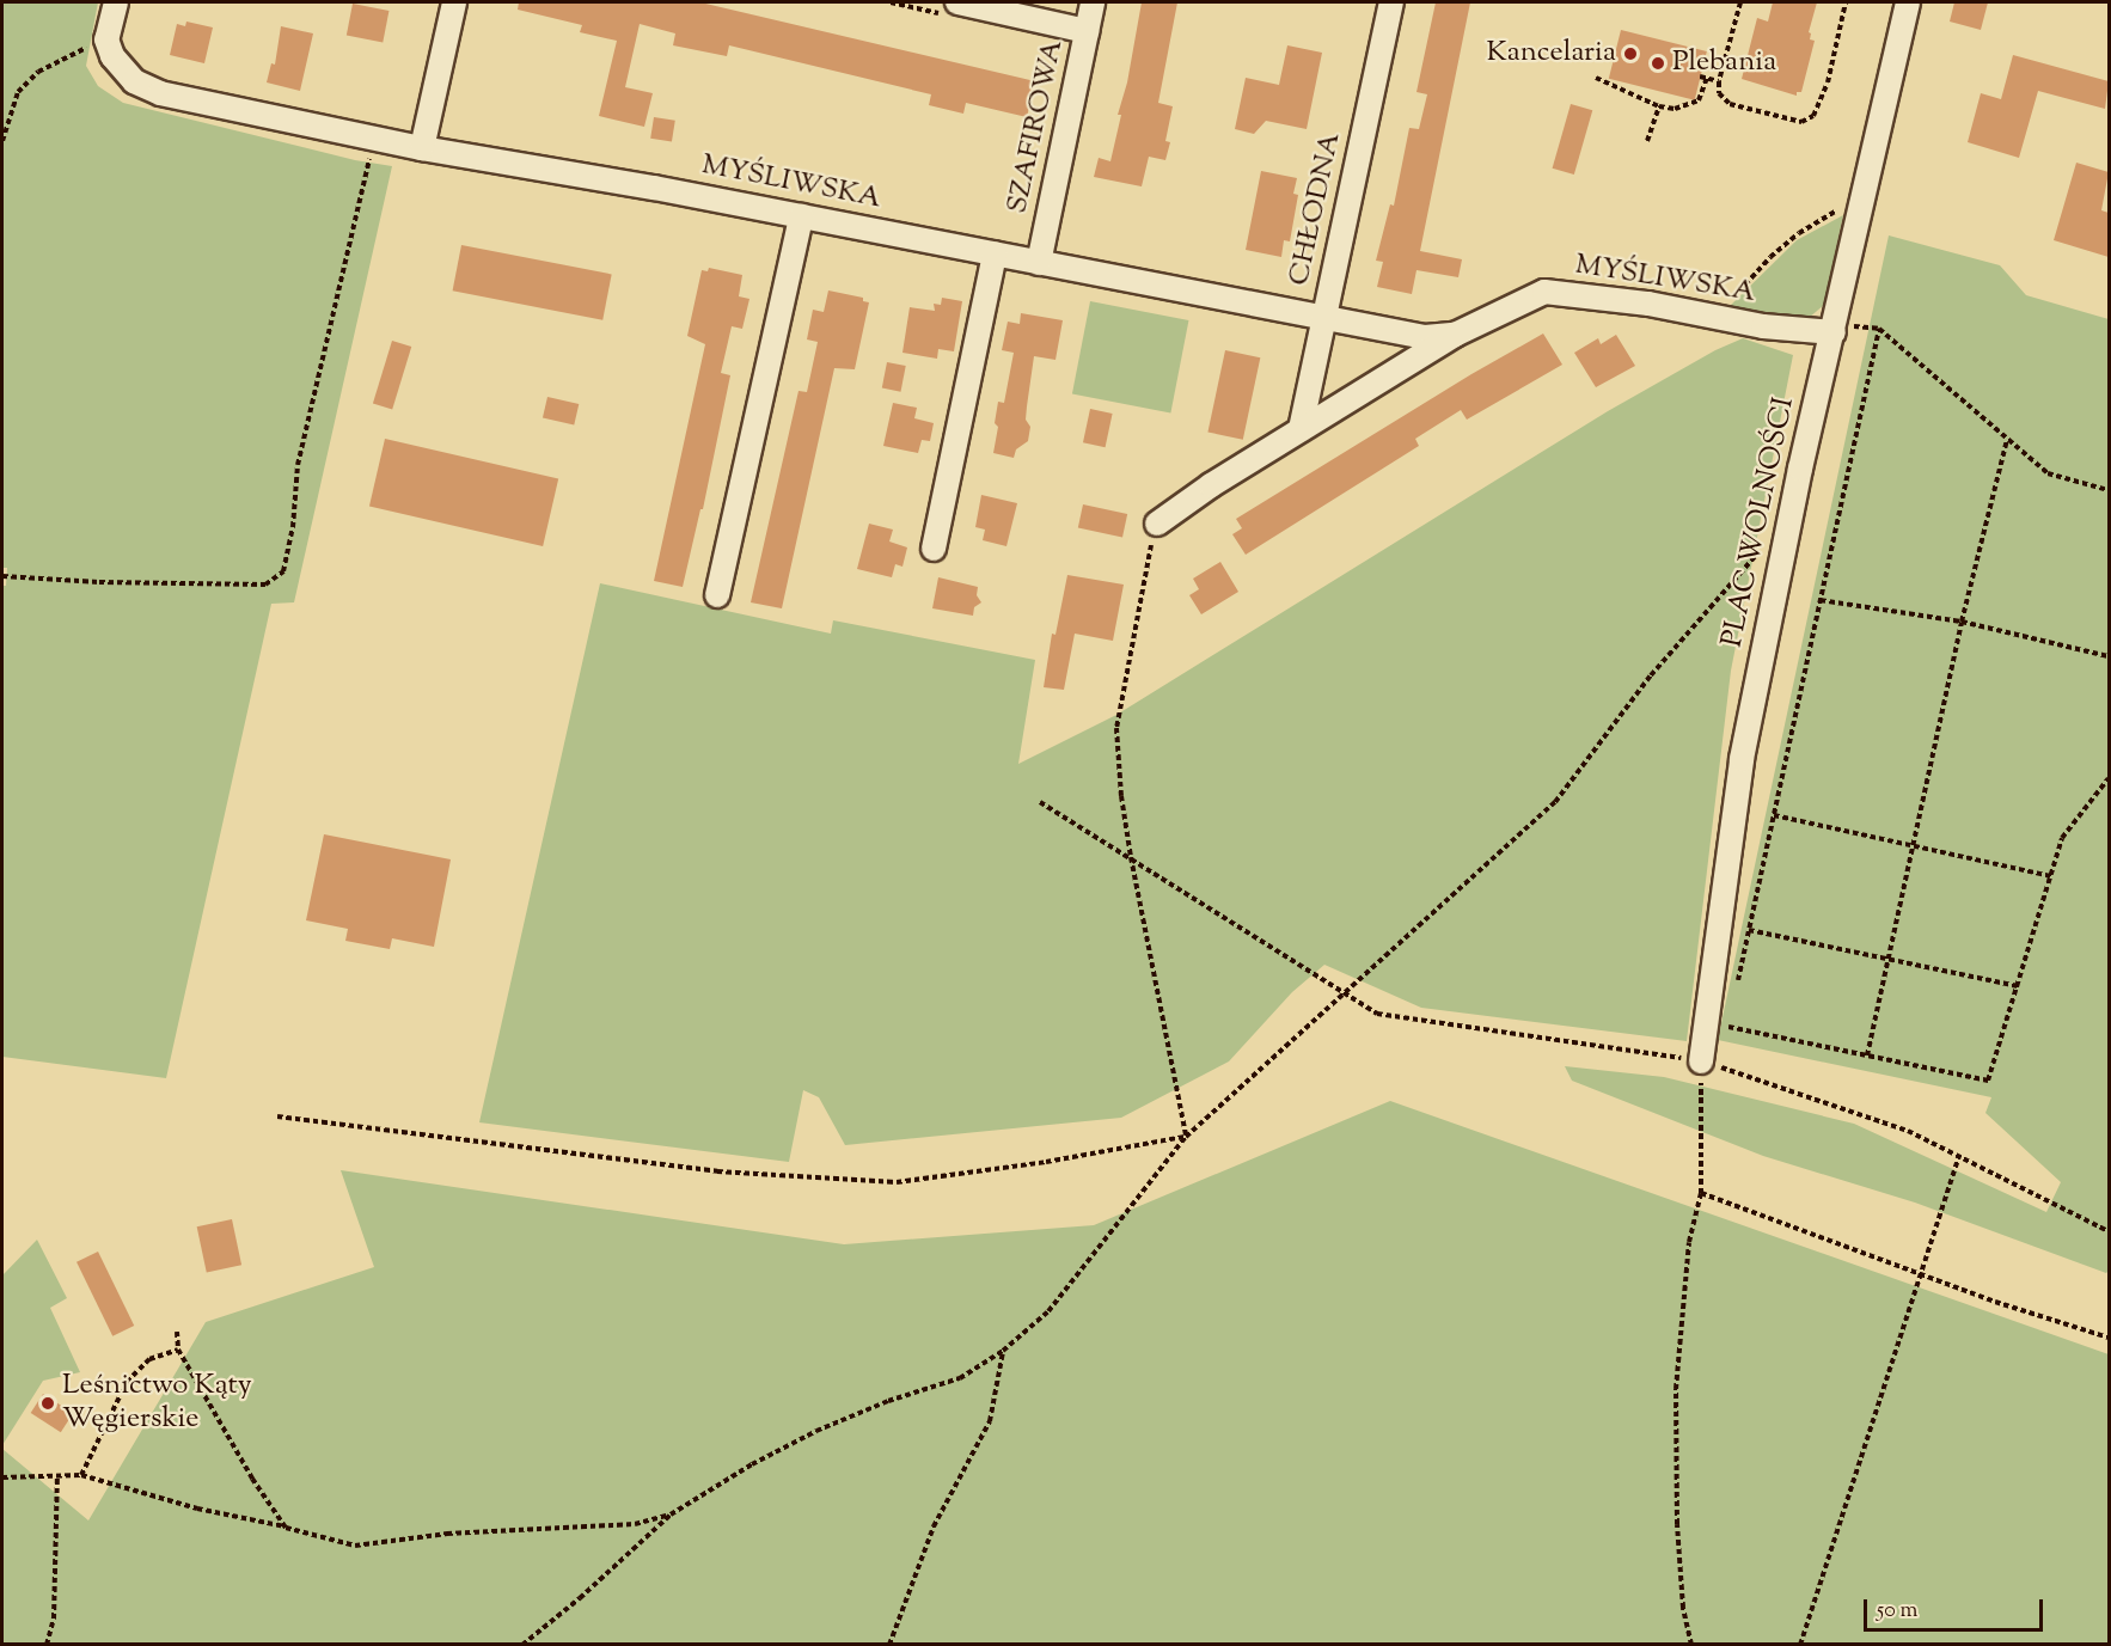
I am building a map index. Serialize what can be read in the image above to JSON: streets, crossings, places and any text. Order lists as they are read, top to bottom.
{
  "streets": {
    "street": [
      "SZAFIROWA",
      "MYŚLIWSKA",
      "CHŁODNA",
      "PLAC WOLNOŚCI"
    ]
  },
  "crossings": [
    ["SZAFIROWA", "MYŚLIWSKA"],
    ["MYŚLIWSKA", "CHŁODNA"],
    ["MYŚLIWSKA", "PLAC WOLNOŚCI"]
  ],
  "places": ["Kancelaria", "Plebania", "Leśnictwo Kąty Węgierskie"],
  "scale_bar": "50 m"
}
